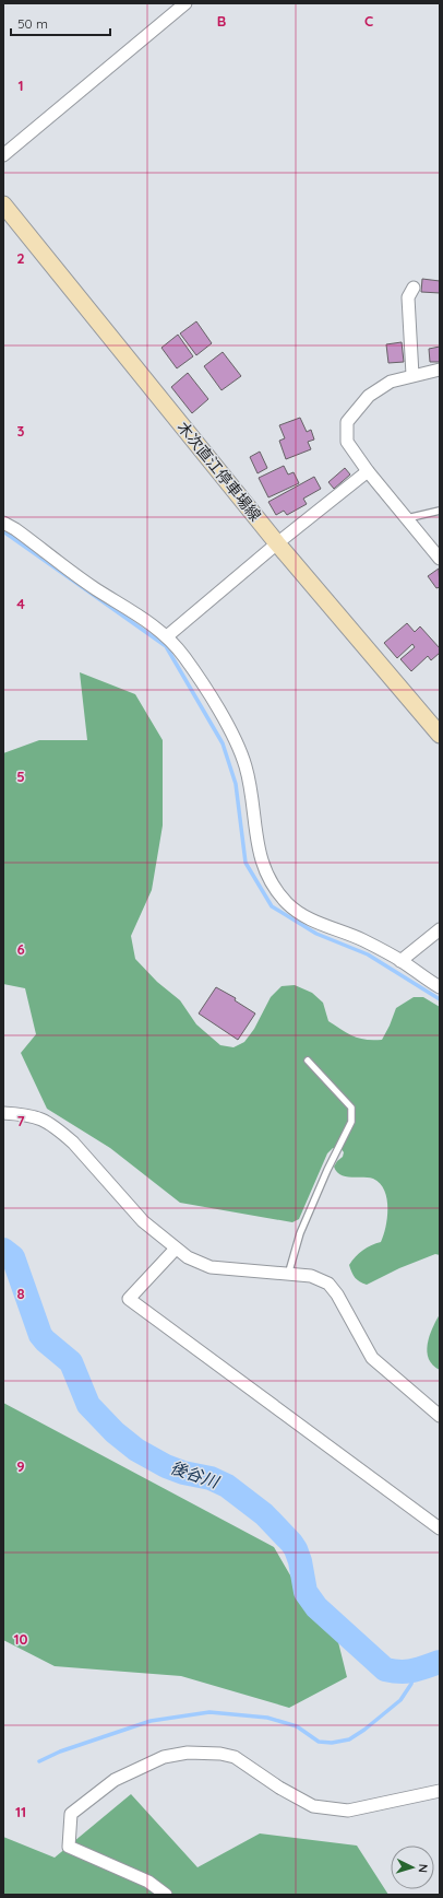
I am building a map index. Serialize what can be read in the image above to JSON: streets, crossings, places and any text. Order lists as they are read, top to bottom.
{
  "streets": {
    "main road": ["木次直江停車場線"]
  },
  "water": ["後谷川"],
  "scale_bar": "50 m",
  "north": "right",
  "grid": {
    "columns": ["B", "C"],
    "rows": [
      "1",
      "2",
      "3",
      "4",
      "5",
      "6",
      "7",
      "8",
      "9",
      "10",
      "11"
    ]
  }
}
